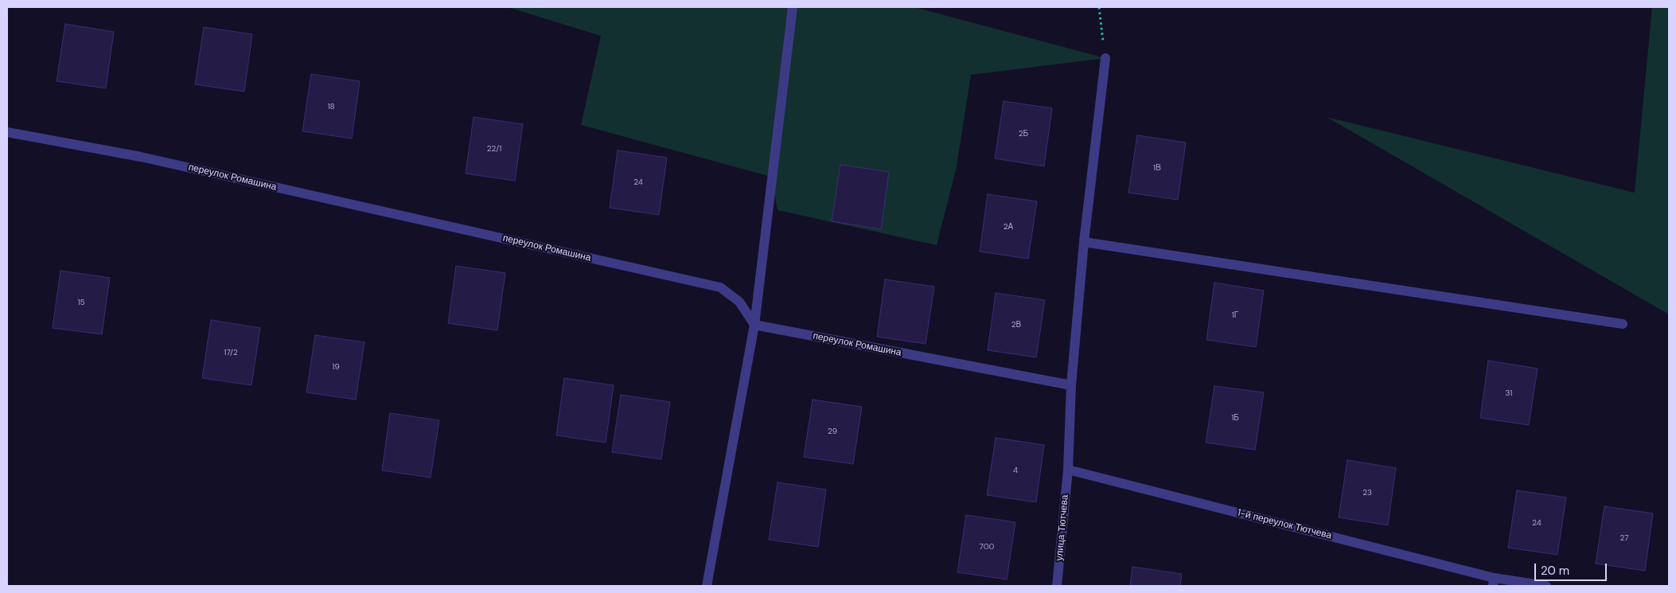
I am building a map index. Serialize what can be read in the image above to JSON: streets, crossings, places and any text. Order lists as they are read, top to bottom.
{
  "streets": {
    "street": ["переулок Ромашина", "1-й переулок Тютчева", "улица Тютчева"]
  },
  "crossings": [
    ["переулок Ромашина", "улица Тютчева"],
    ["1-й переулок Тютчева", "улица Тютчева"]
  ],
  "house_numbers": [
    "18",
    "2Б",
    "22/1",
    "1В",
    "24",
    "2А",
    "15",
    "1Г",
    "2В",
    "17/2",
    "19",
    "31",
    "1Б",
    "29",
    "4",
    "23",
    "24",
    "27",
    "700"
  ],
  "scale_bar": "20 m"
}
